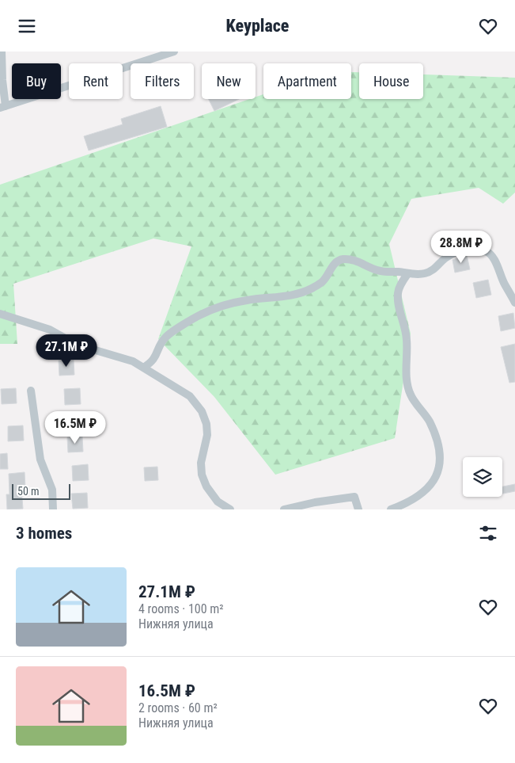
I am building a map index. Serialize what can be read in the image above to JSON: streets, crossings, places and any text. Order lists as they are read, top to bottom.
{
  "scale_bar": "50 m",
  "page": {
    "header": "Keyplace",
    "chip": [
      "Buy",
      "Rent",
      "Filters",
      "New",
      "Apartment",
      "House"
    ],
    "price": ["28.8M ₽", "27.1M ₽", "16.5M ₽"],
    "scale": "50 m",
    "heading": "3 homes",
    "list": [
      {
        "name": "27.1M ₽",
        "note": "4 rooms · 100 m² · Нижняя улица"
      },
      {
        "name": "16.5M ₽",
        "note": "2 rooms · 60 m² · Нижняя улица"
      }
    ]
  }
}
